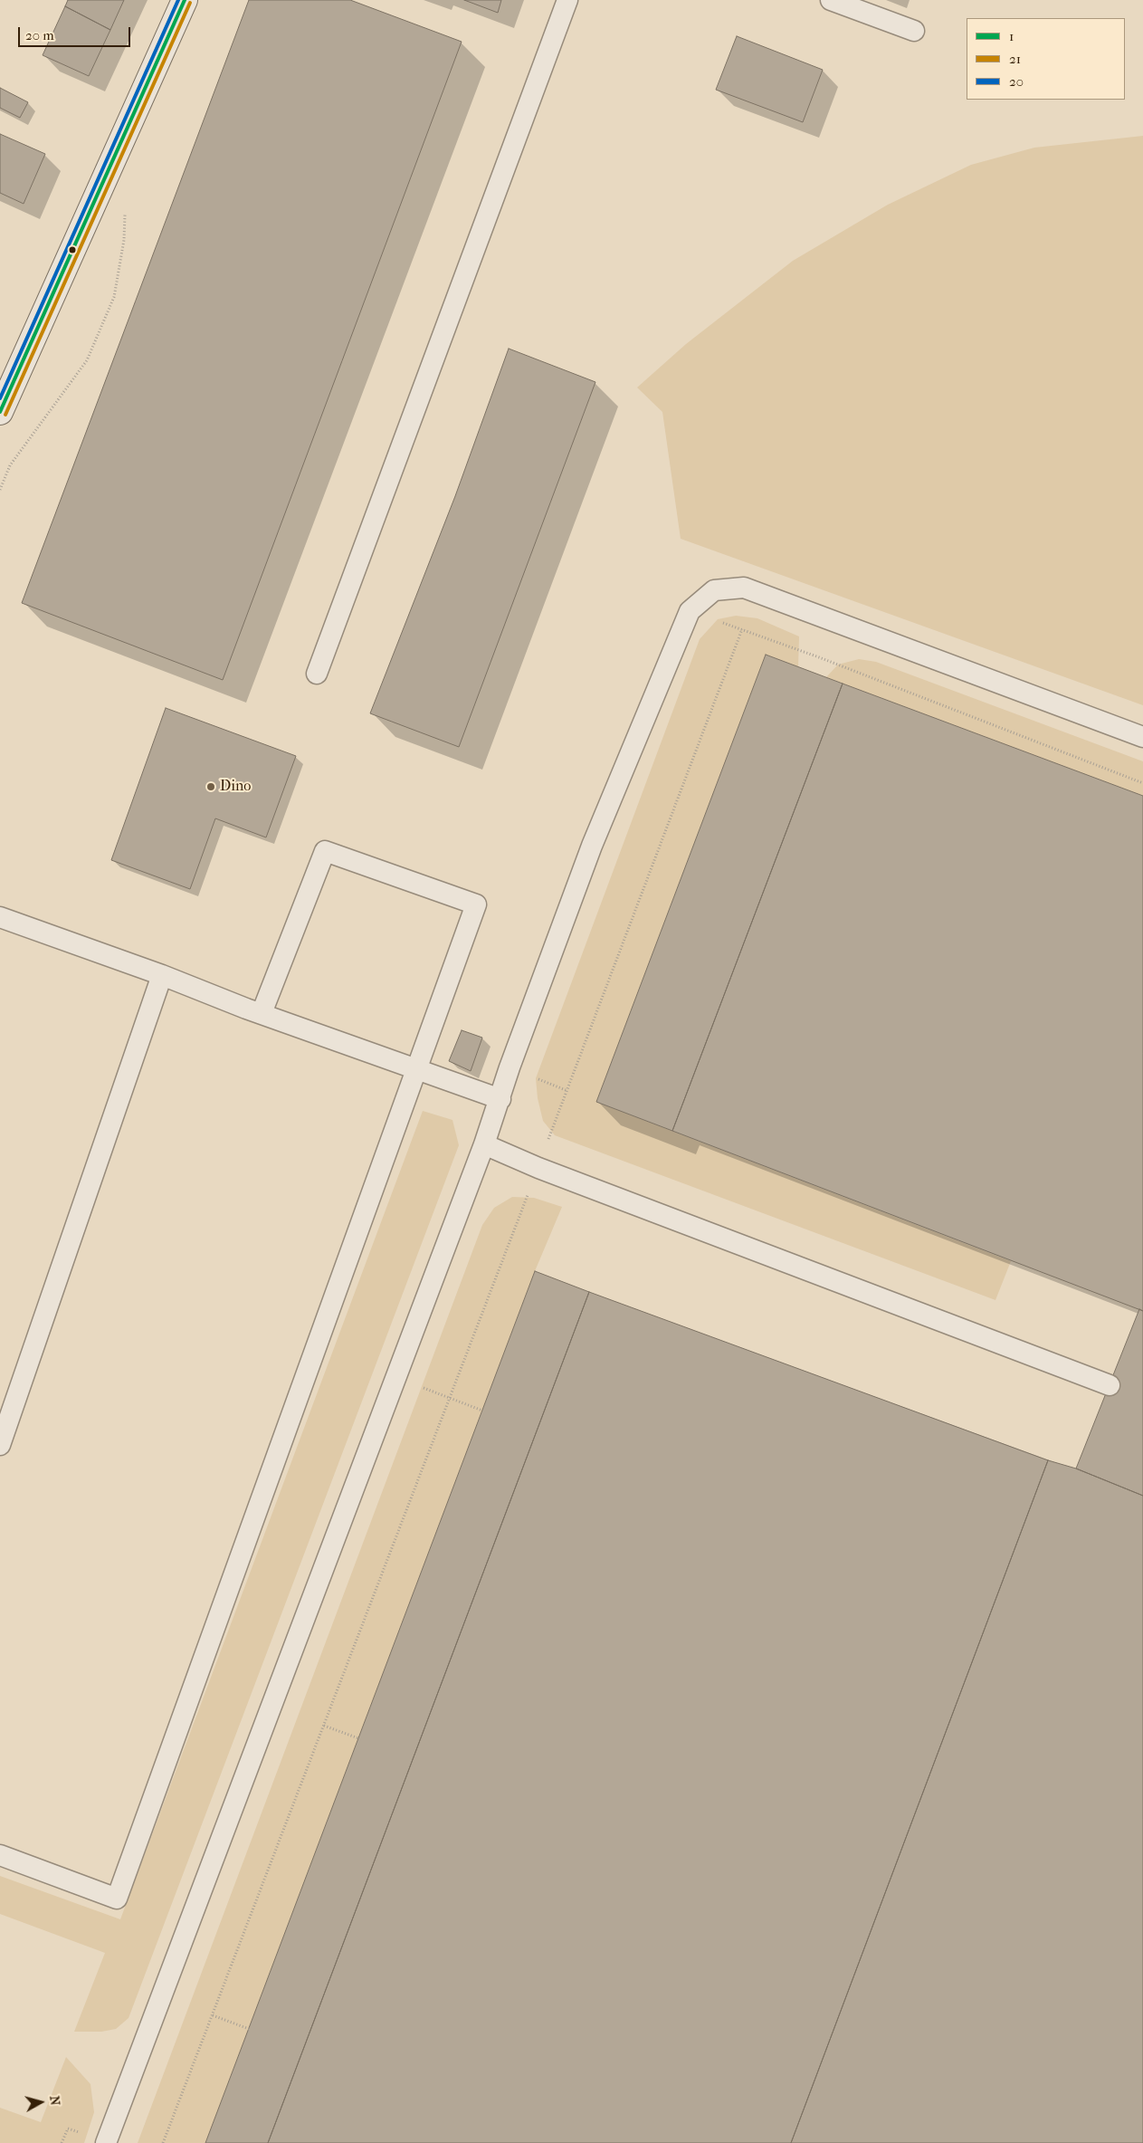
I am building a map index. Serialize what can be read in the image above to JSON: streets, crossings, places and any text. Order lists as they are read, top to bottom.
{
  "places": ["Dino"],
  "lines": ["transit line 1", "transit line 20", "transit line 21"],
  "legend": ["1", "21", "20"],
  "scale_bar": "20 m",
  "north": "right"
}
